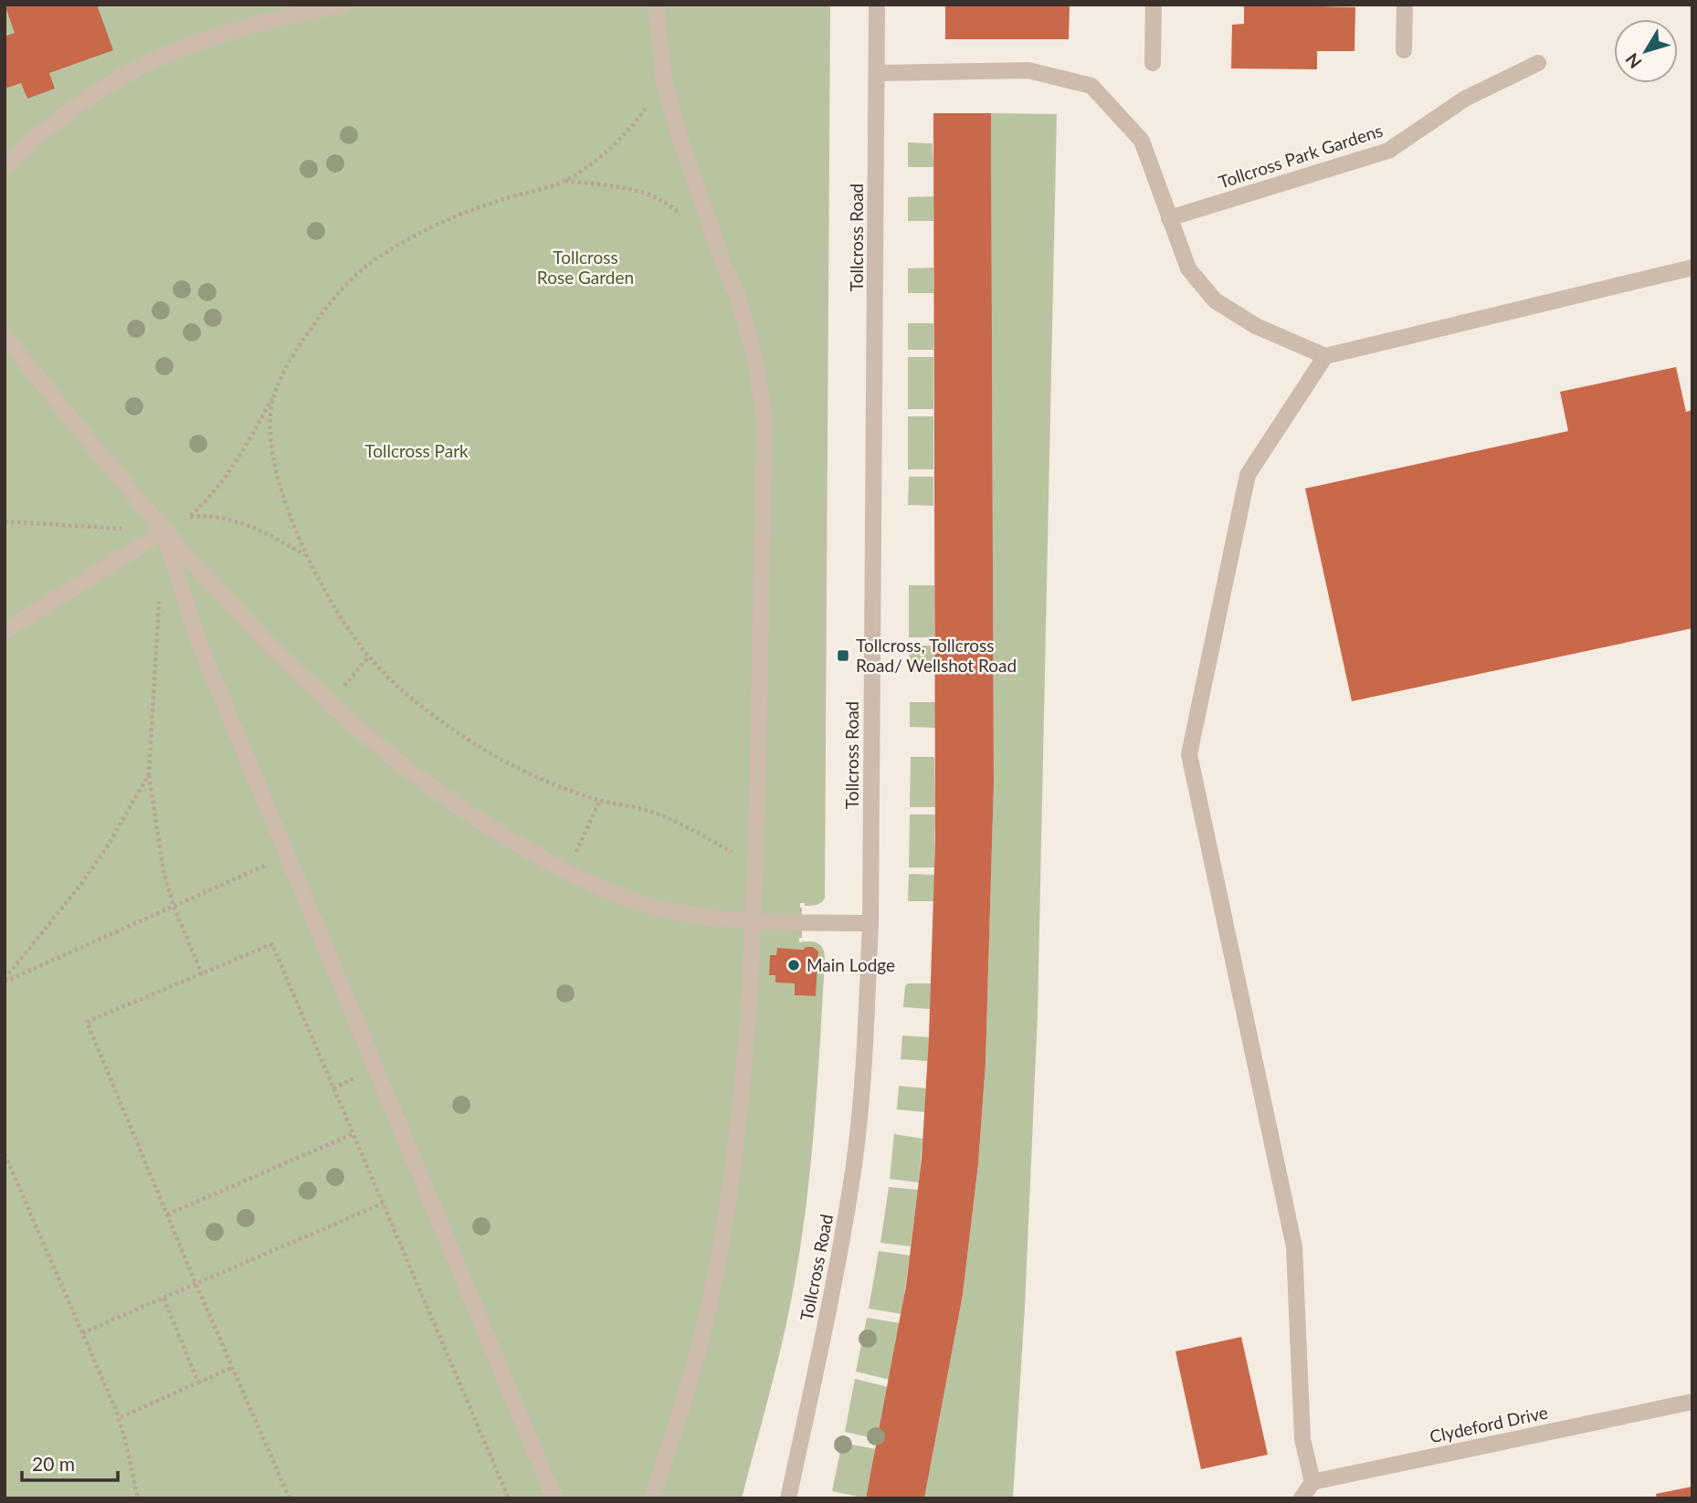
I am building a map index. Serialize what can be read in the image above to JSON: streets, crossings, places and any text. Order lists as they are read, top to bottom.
{
  "streets": {
    "street": ["Tollcross Park Gardens", "Tollcross Road", "Clydeford Drive"]
  },
  "parks": ["Tollcross Rose Garden", "Tollcross Park"],
  "places": {
    "transit": ["Tollcross, Tollcross Road/ Wellshot Road"],
    "other": ["Main Lodge"]
  },
  "scale_bar": "20 m",
  "north": "bottom left"
}
